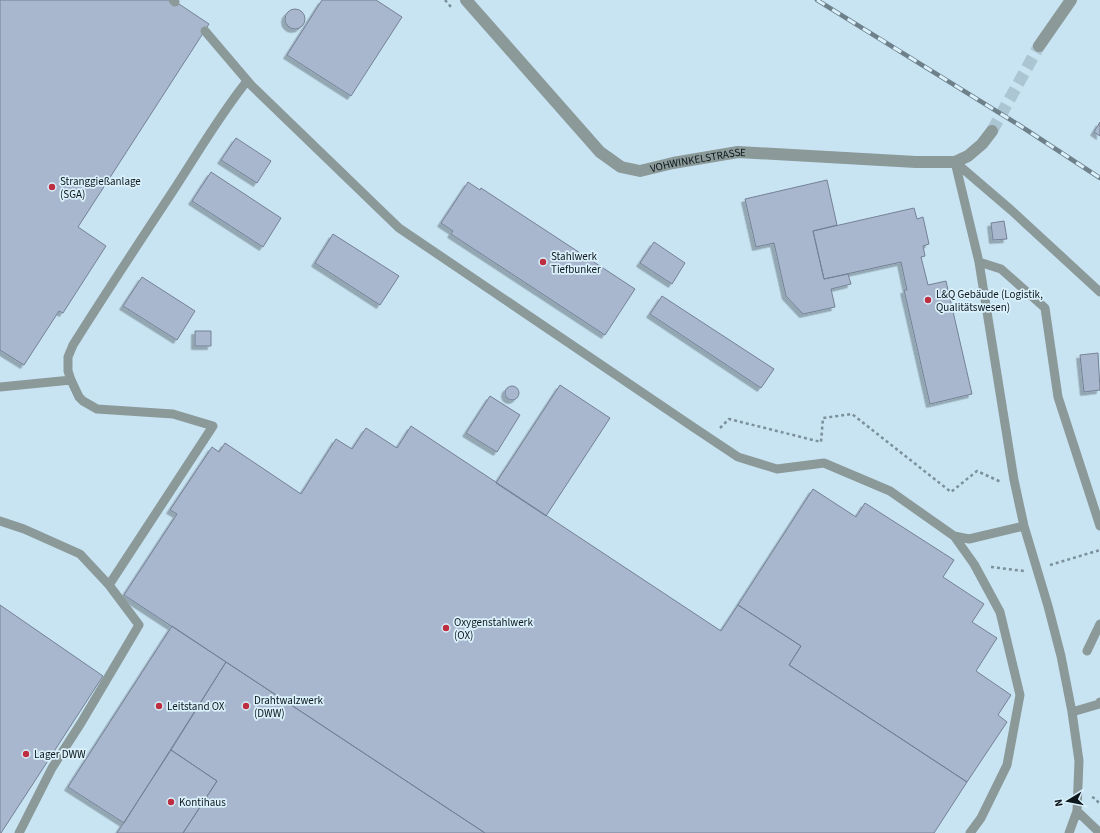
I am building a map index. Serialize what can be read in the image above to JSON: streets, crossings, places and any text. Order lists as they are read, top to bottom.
{
  "streets": {
    "street": ["VOHWINKELSTRASSE"]
  },
  "places": [
    "Stranggießanlage (SGA)",
    "Stahlwerk Tiefbunker",
    "L&Q Gebäude (Logistik, Qualitätswesen)",
    "Oxygenstahlwerk (OX)",
    "Leitstand OX",
    "Drahtwalzwerk (DWW)",
    "Lager DWW",
    "Kontihaus"
  ],
  "north": "left"
}
